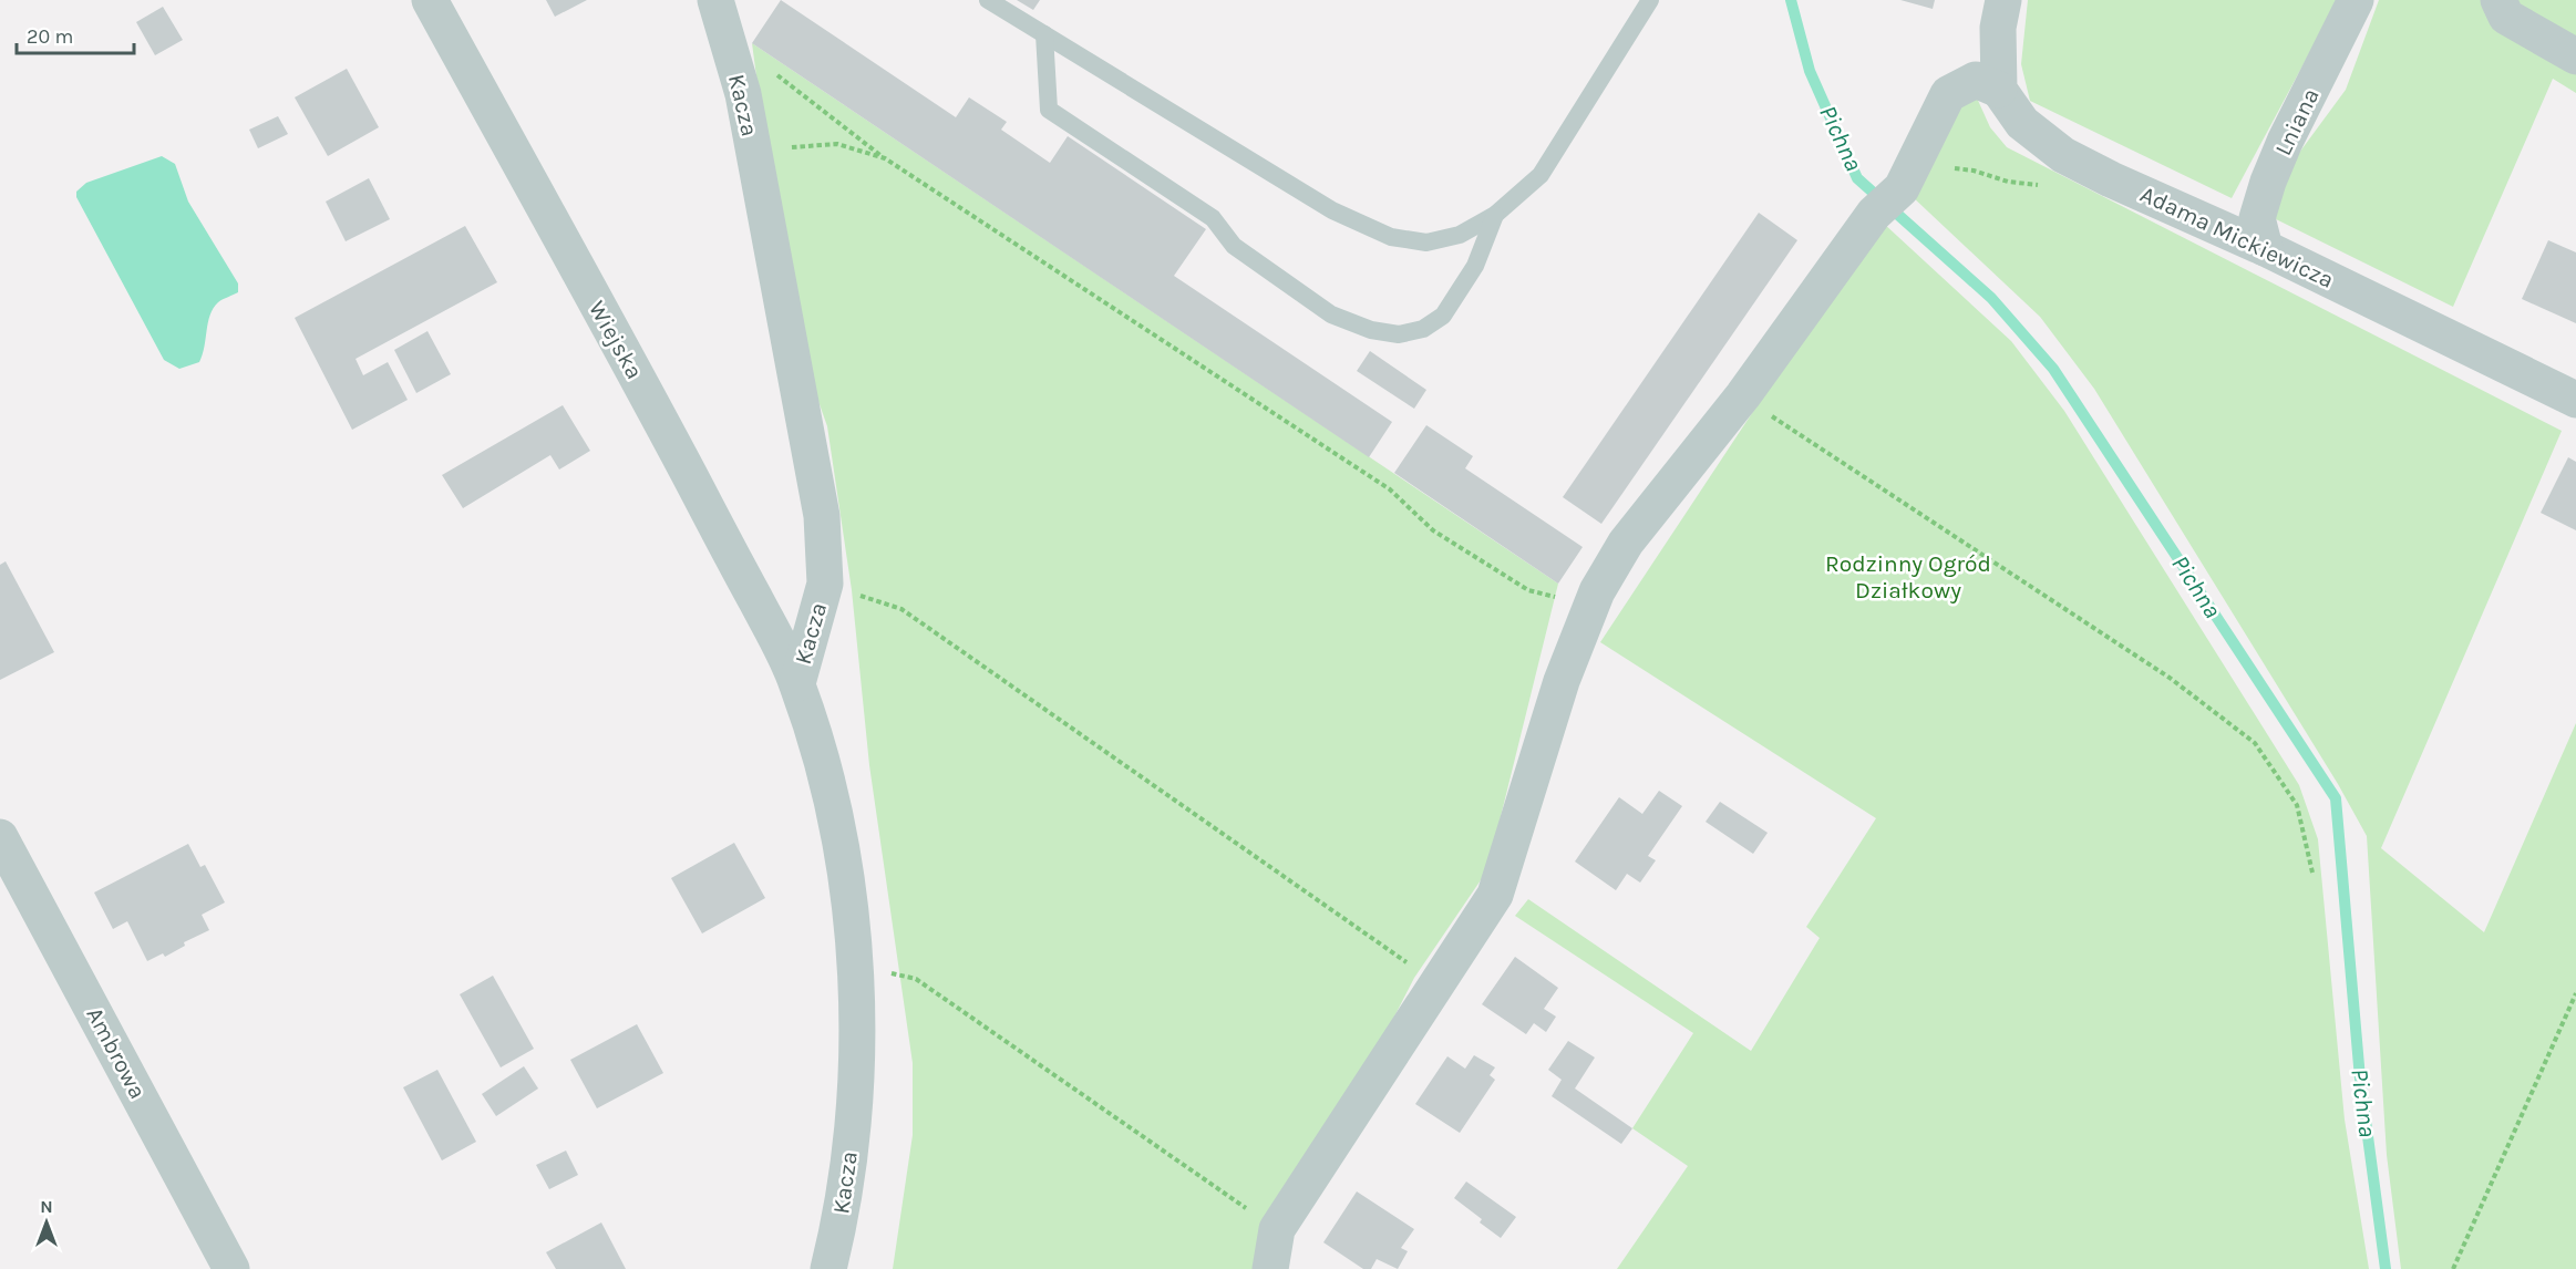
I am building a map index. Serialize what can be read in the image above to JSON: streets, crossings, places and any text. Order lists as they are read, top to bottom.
{
  "streets": {
    "street": [
      "Kacza",
      "Lniana",
      "Adama Mickiewicza",
      "Wiejska",
      "Ambrowa"
    ]
  },
  "crossings": [
    ["Kacza", "Wiejska"],
    ["Lniana", "Adama Mickiewicza"]
  ],
  "water": ["Pichna"],
  "parks": ["Rodzinny Ogród Działkowy"],
  "scale_bar": "20 m",
  "north": "top"
}
